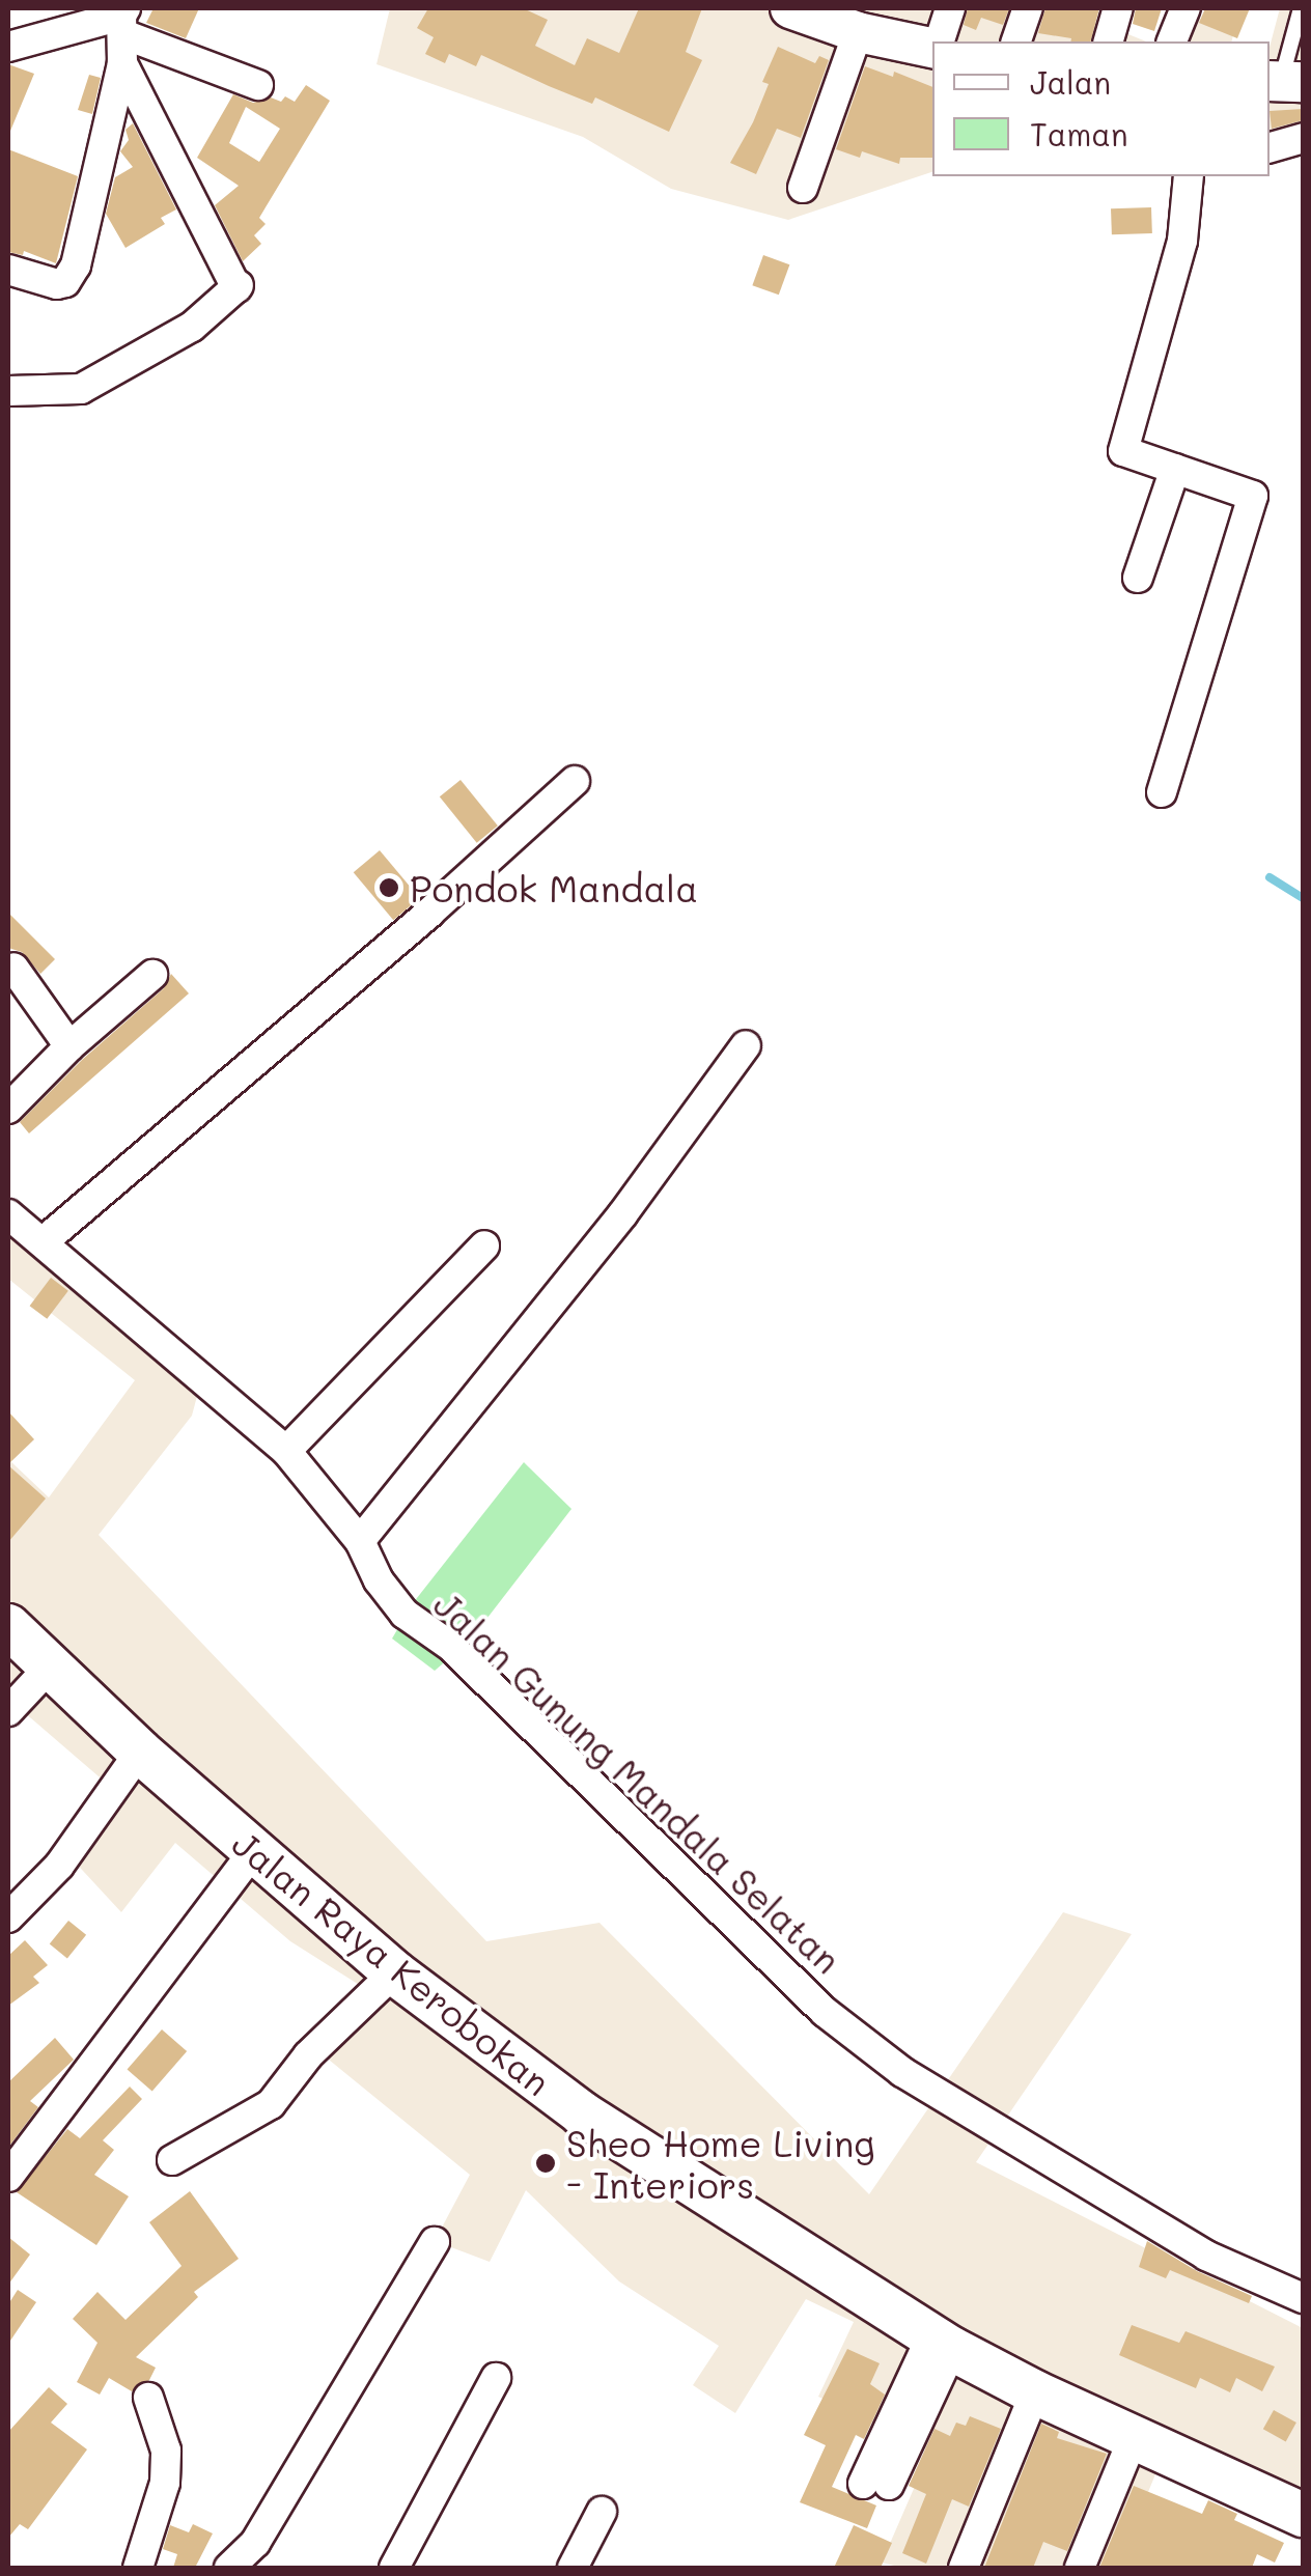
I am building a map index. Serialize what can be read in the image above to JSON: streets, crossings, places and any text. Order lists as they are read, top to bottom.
{
  "streets": {
    "main road": ["Jalan Raya Kerobokan"],
    "street": ["Jalan Gunung Mandala Selatan"]
  },
  "places": ["Pondok Mandala", "Sheo Home Living - Interiors"],
  "legend": ["Jalan", "Taman"]
}
